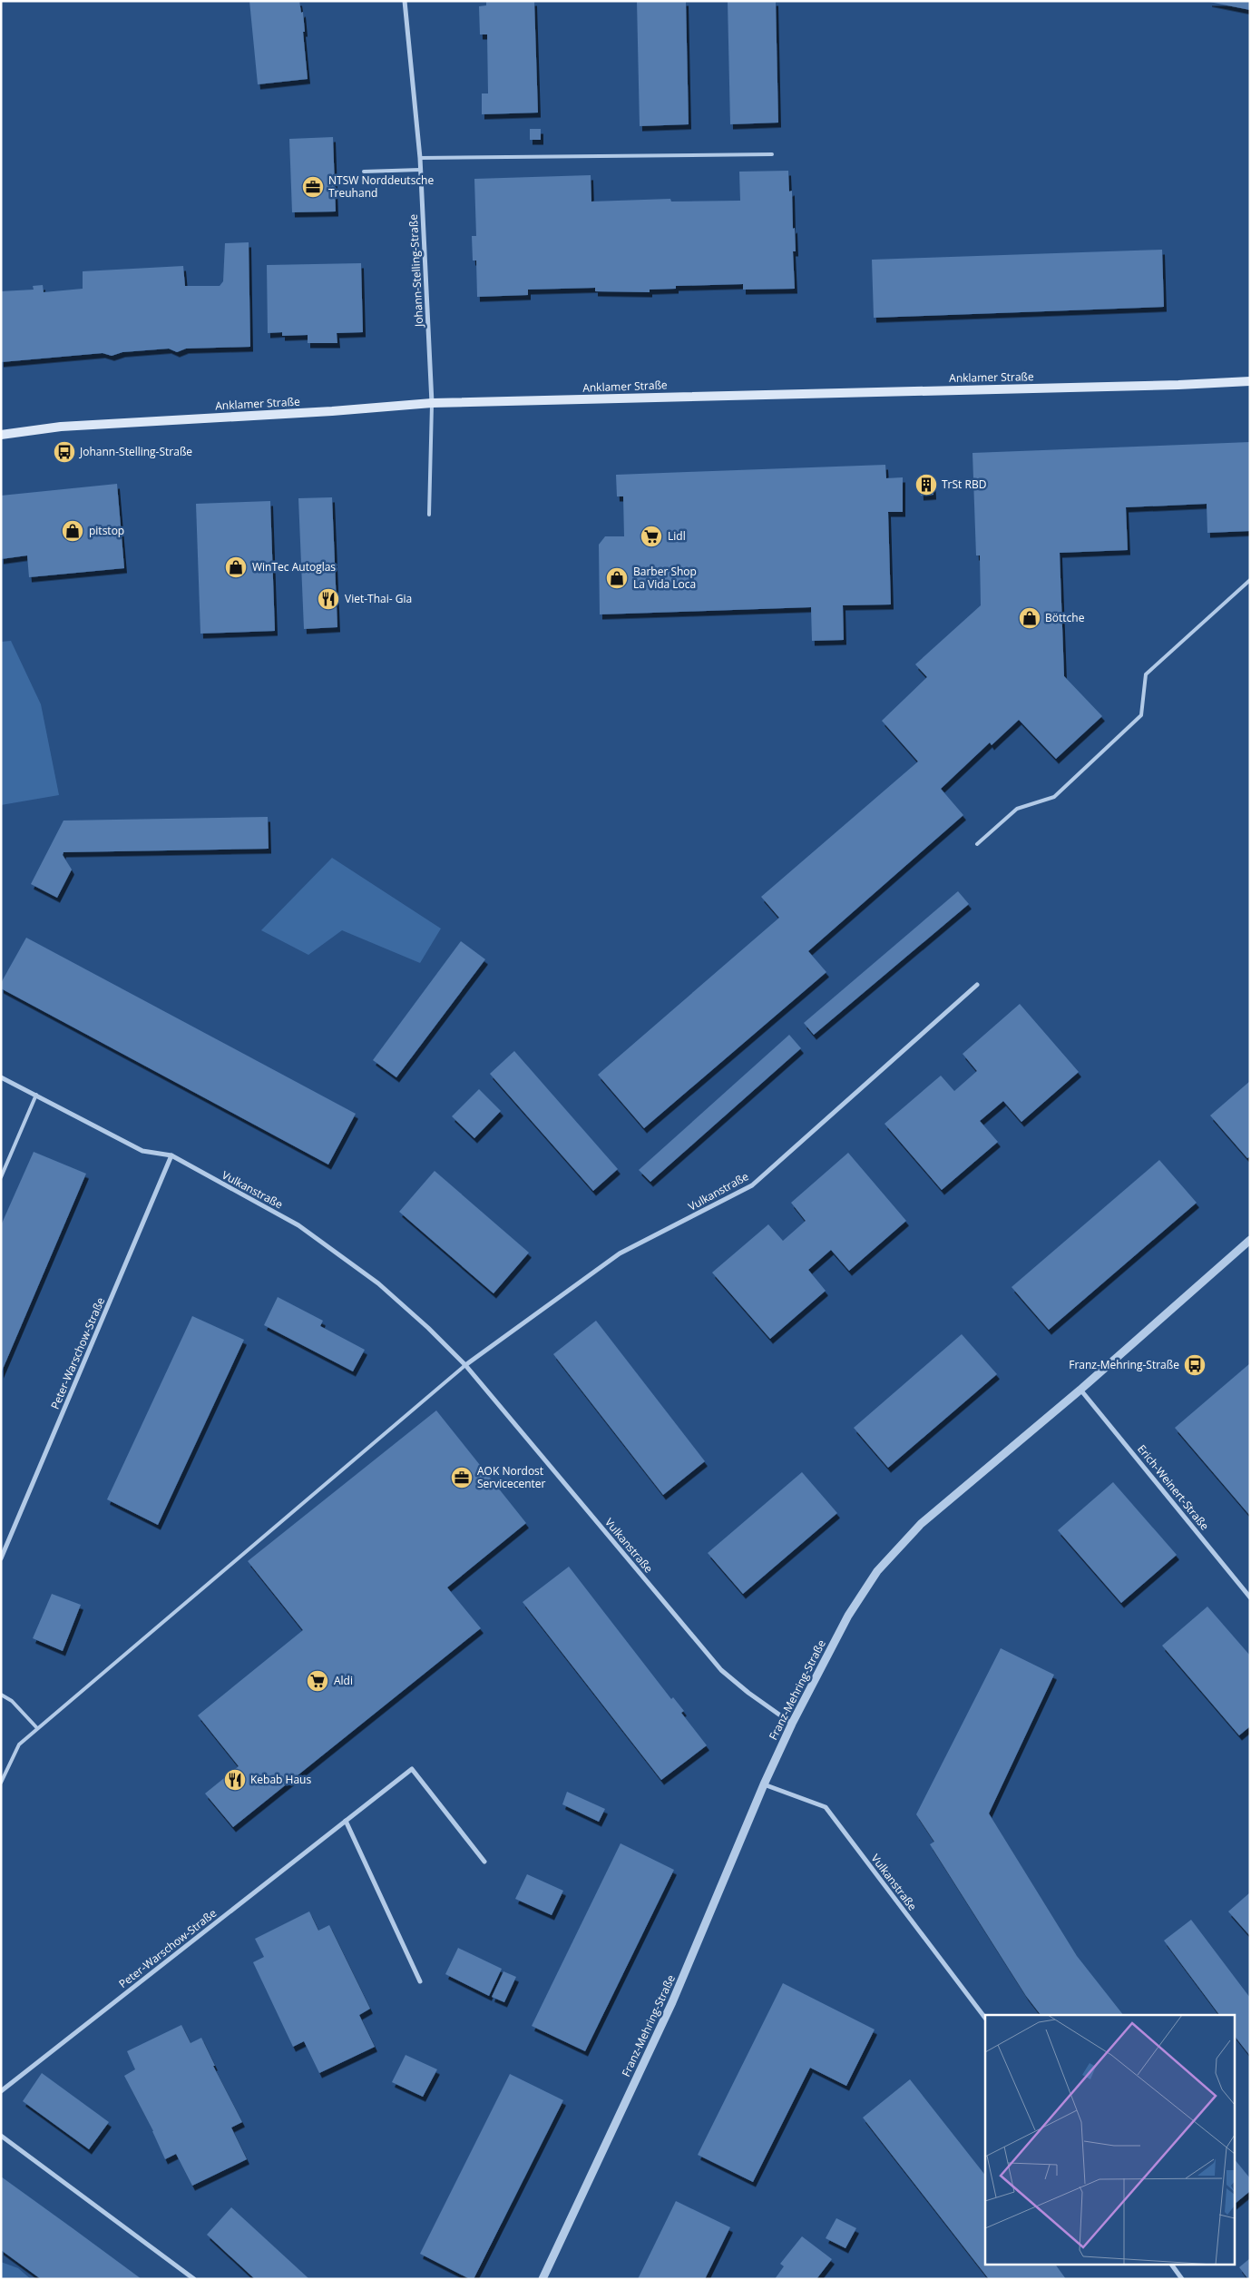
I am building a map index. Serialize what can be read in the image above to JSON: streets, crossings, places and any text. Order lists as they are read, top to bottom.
{
  "streets": {
    "main road": ["Anklamer Straße"],
    "street": [
      "Johann-Stelling-Straße",
      "Vulkanstraße",
      "Peter-Warschow-Straße",
      "Erich-Weinert-Straße",
      "Franz-Mehring-Straße"
    ]
  },
  "crossings": [
    ["Johann-Stelling-Straße", "Anklamer Straße"],
    ["Vulkanstraße", "Peter-Warschow-Straße"],
    ["Vulkanstraße", "Franz-Mehring-Straße"],
    ["Erich-Weinert-Straße", "Franz-Mehring-Straße"]
  ],
  "places": {
    "office": ["NTSW Norddeutsche Treuhand", "AOK Nordost Servicecenter"],
    "bus stop": ["Johann-Stelling-Straße", "Franz-Mehring-Straße"],
    "building": ["TrSt RBD"],
    "shop": [
      "pitstop",
      "WinTec Autoglas",
      "Barber Shop La Vida Loca",
      "Böttche"
    ],
    "supermarket": ["Lidl", "Aldi"],
    "restaurant": ["Viet-Thai- Gia", "Kebab Haus"]
  }
}
